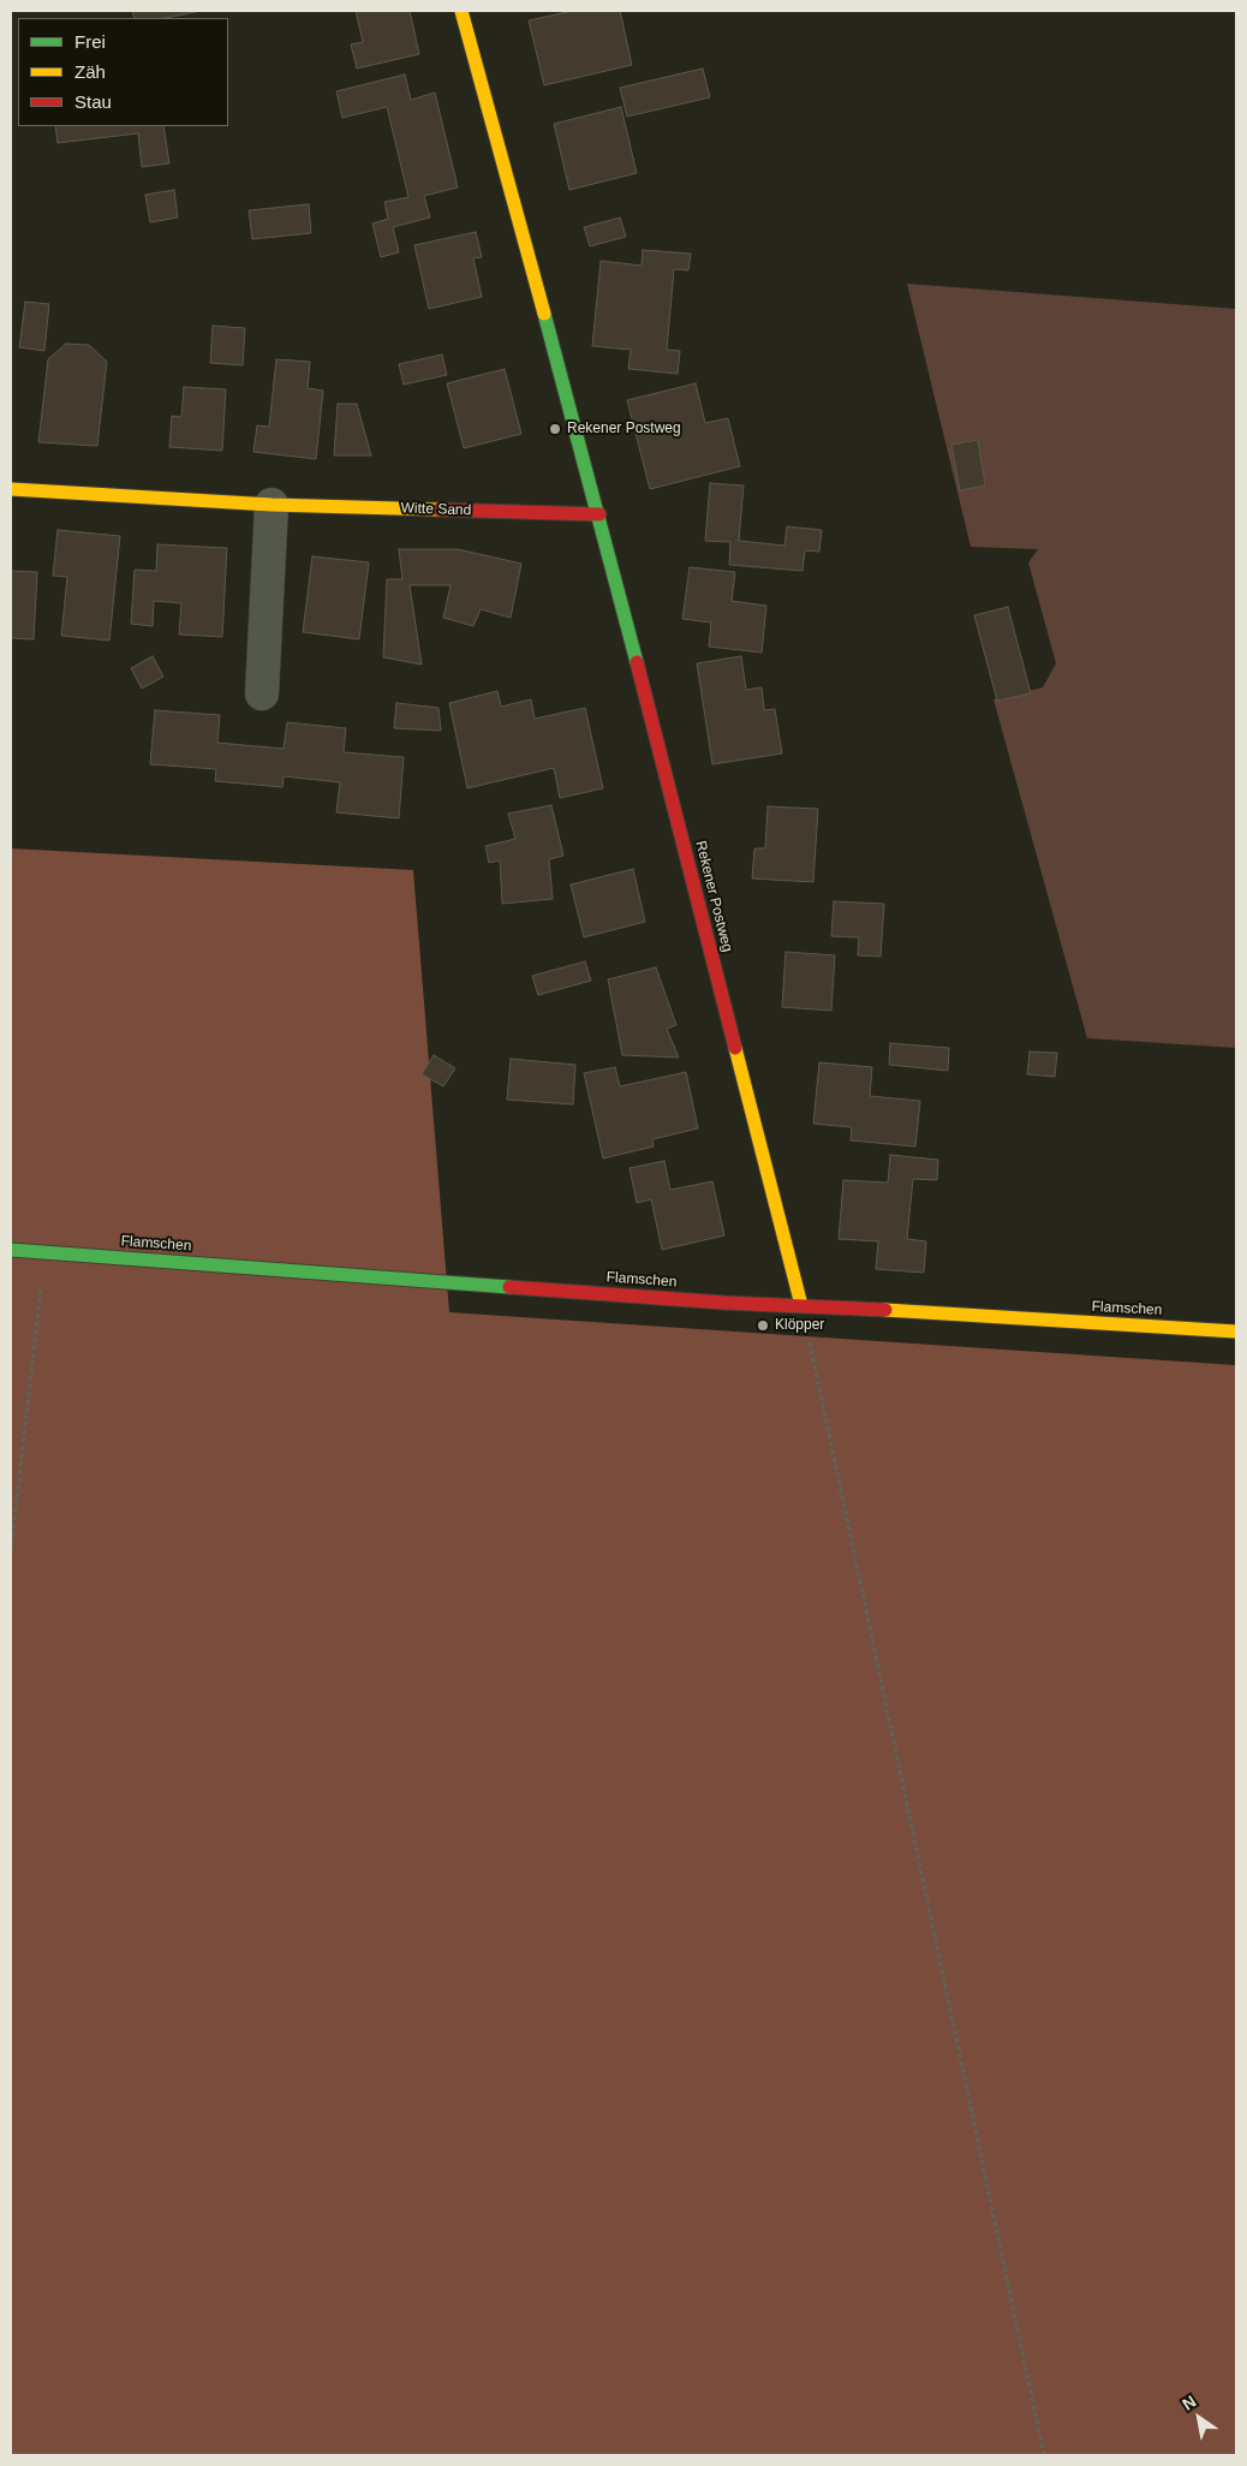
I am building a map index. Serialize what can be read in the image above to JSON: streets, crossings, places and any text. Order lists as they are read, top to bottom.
{
  "streets": {
    "street": ["Witte Sand", "Rekener Postweg", "Flamschen"]
  },
  "crossings": [
    ["Witte Sand", "Rekener Postweg"],
    ["Rekener Postweg", "Flamschen"]
  ],
  "places": ["Rekener Postweg", "Klöpper"],
  "legend": ["Frei", "Zäh", "Stau"],
  "north": "top left"
}
